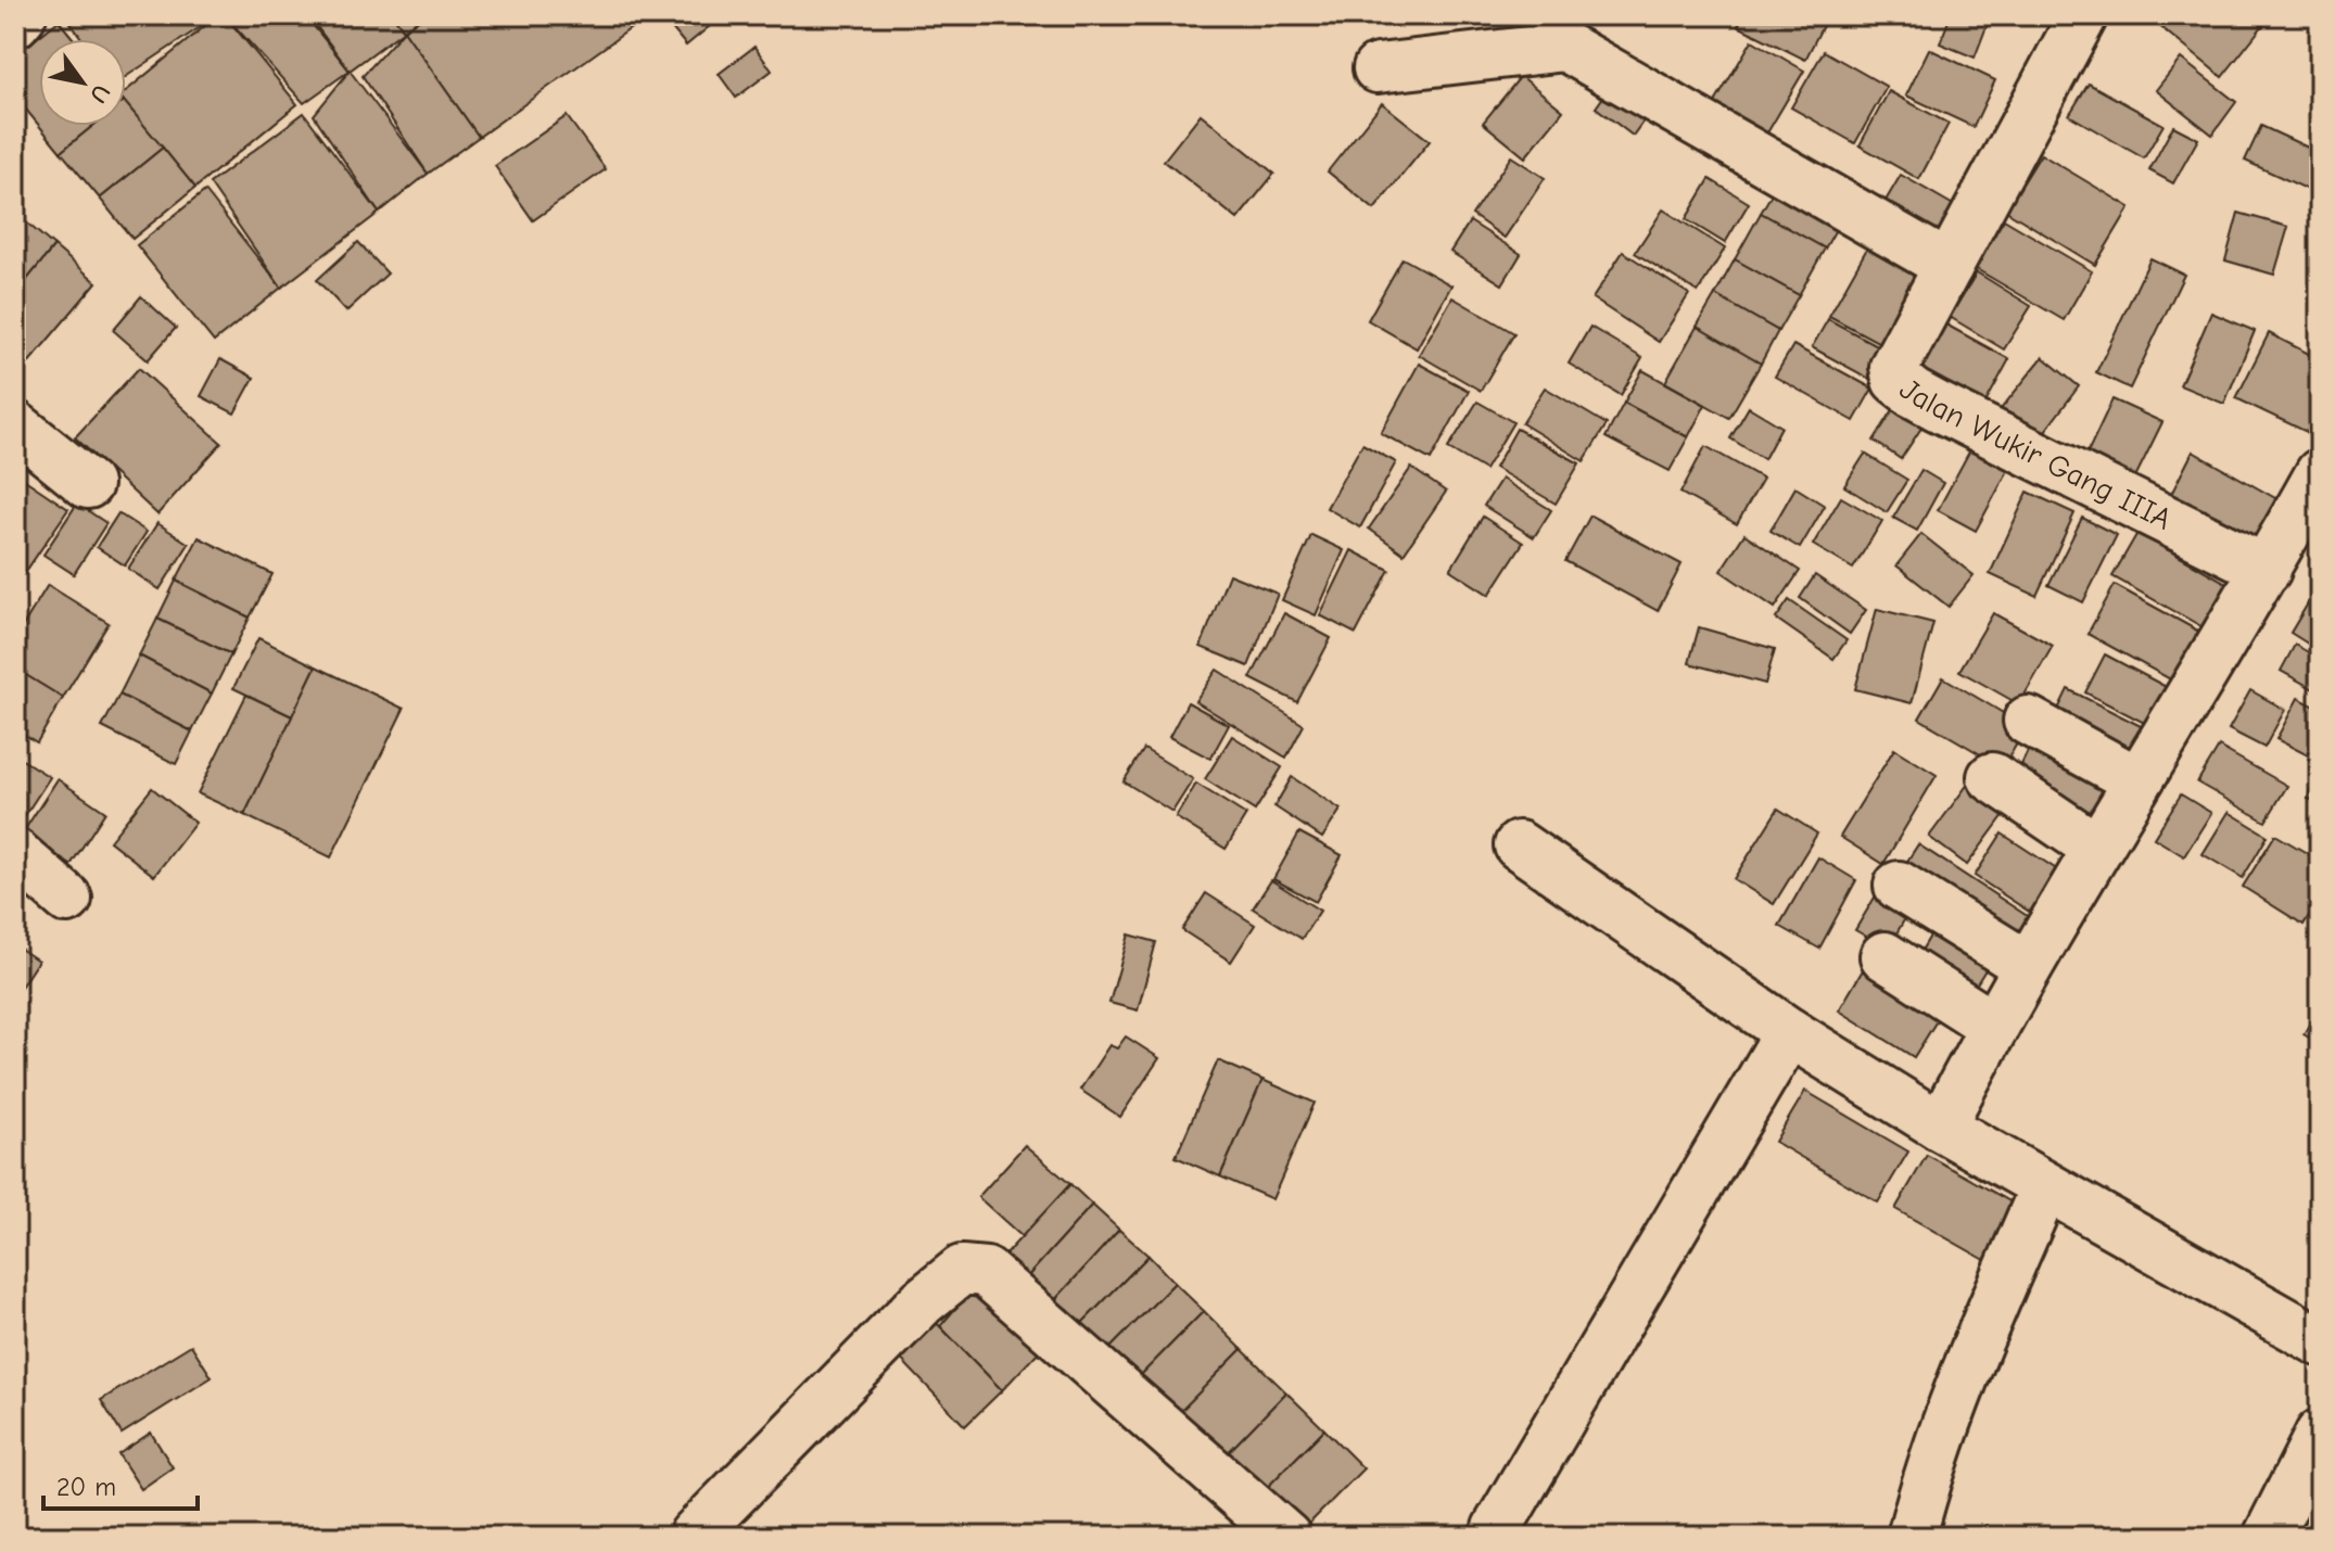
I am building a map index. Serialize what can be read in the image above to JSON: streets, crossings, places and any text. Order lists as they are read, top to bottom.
{
  "streets": {
    "street": ["Jalan Wukir Gang IIIA"]
  },
  "scale_bar": "20 m",
  "north": "bottom right"
}
